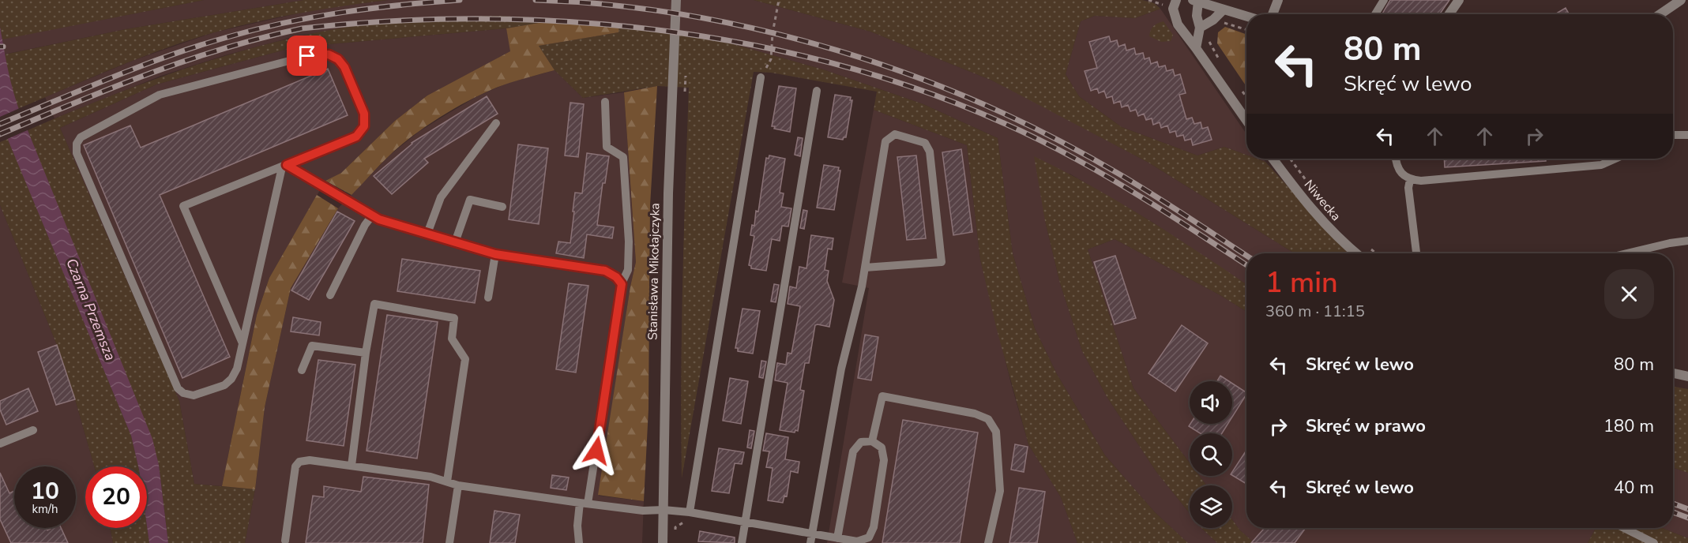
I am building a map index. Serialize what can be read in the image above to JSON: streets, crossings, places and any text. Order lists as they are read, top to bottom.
{
  "streets": {
    "street": ["Niwecka", "Stanisława Mikołajczyka"]
  },
  "water": ["Czarna Przemsza"],
  "page": {
    "turn": ["80 m", "Skręć w lewo"],
    "heading": ["1 min", "360 m · 11:15"],
    "list": [
      {
        "name": "Skręć w lewo",
        "value": "80 m"
      },
      {
        "name": "Skręć w prawo",
        "value": "180 m"
      },
      {
        "name": "Skręć w lewo",
        "value": "40 m"
      }
    ],
    "speed": "10 km/h",
    "limit": "20"
  }
}
